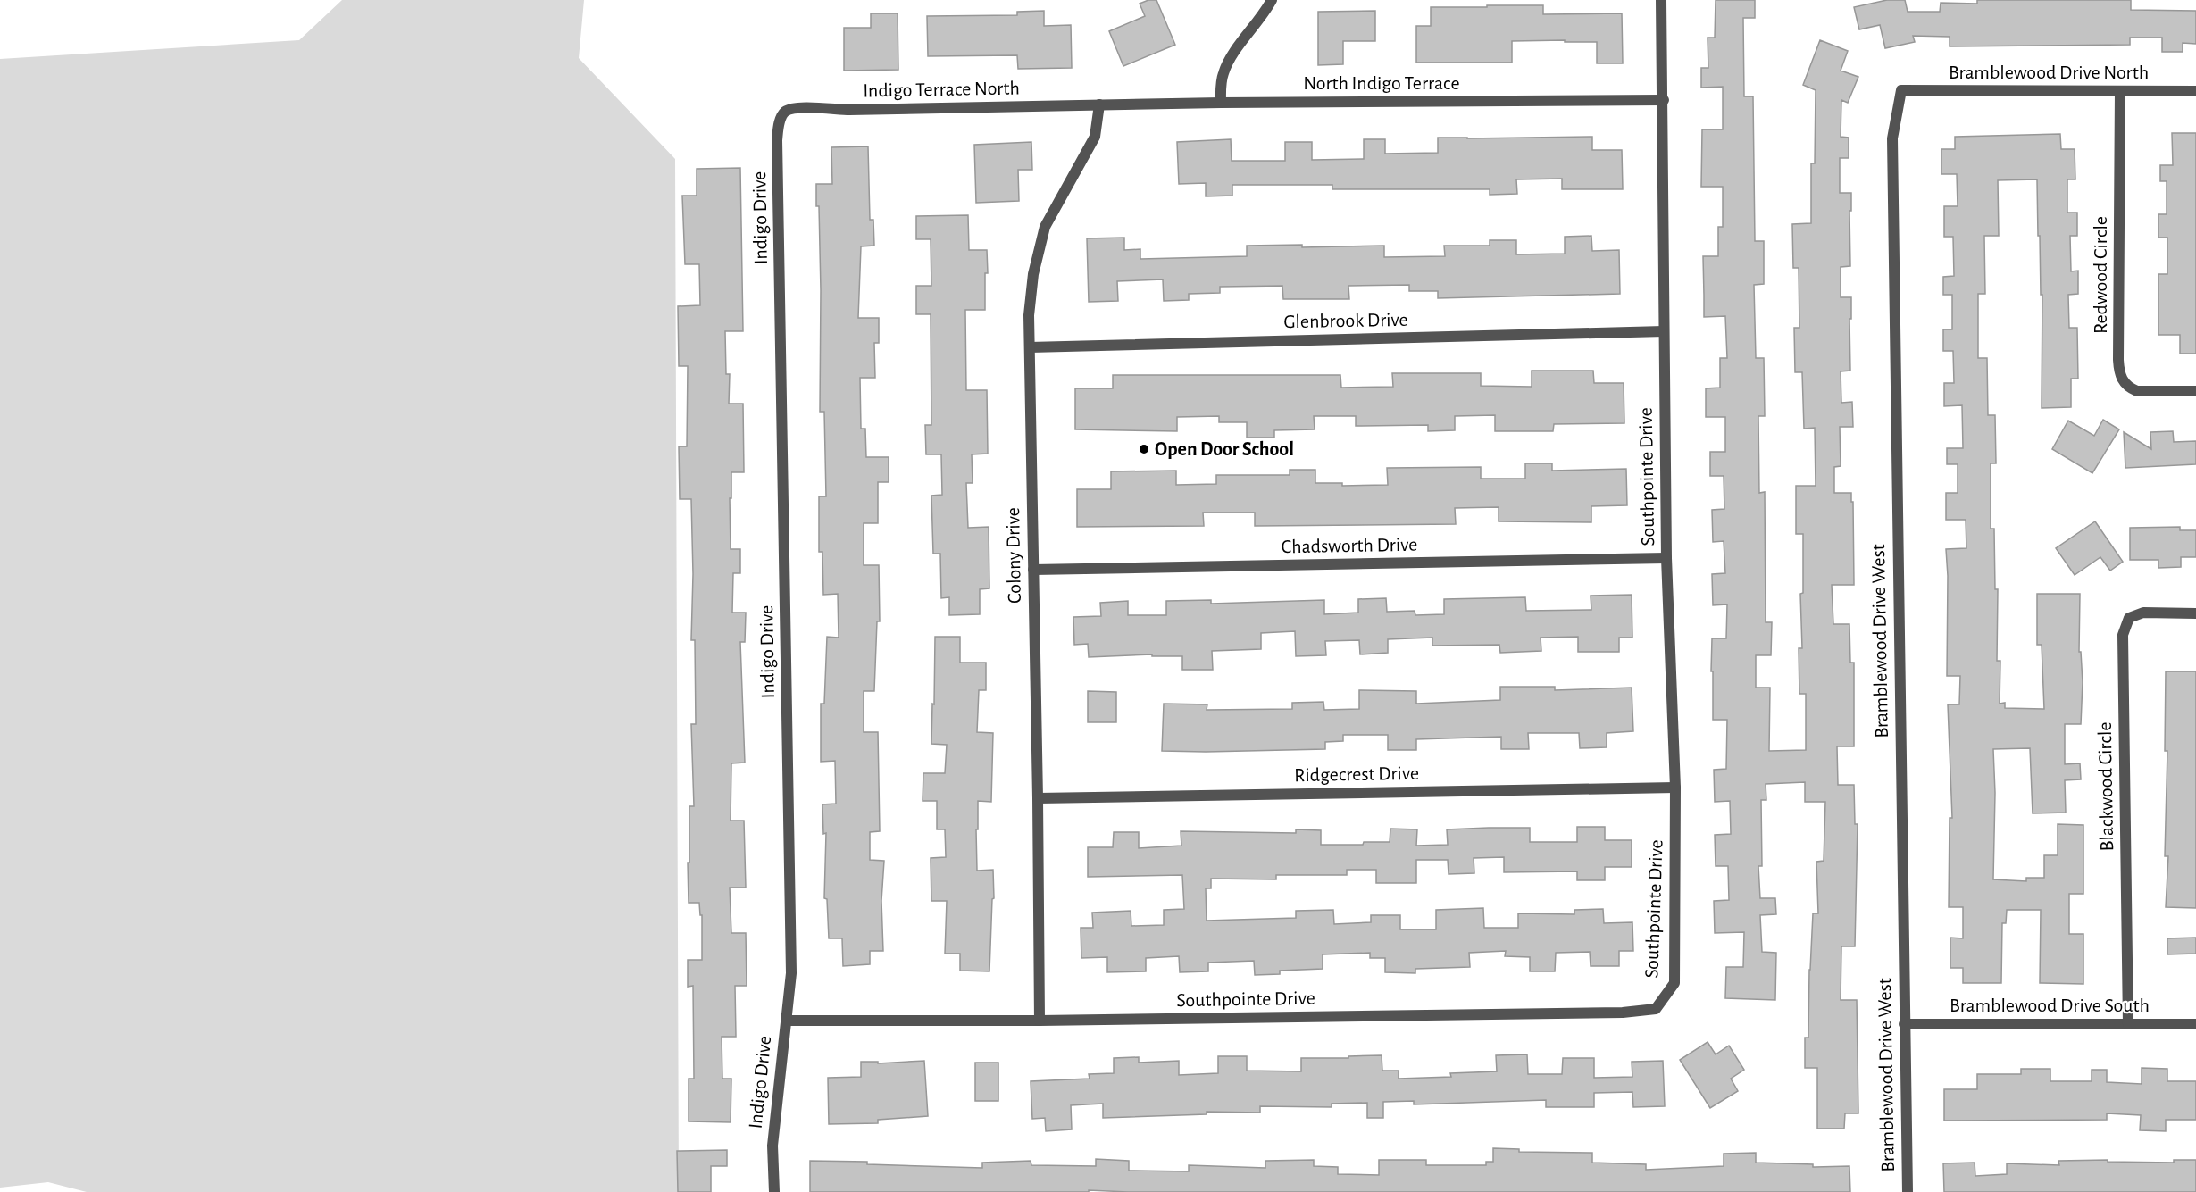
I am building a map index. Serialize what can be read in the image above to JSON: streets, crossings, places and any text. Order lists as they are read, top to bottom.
{
  "streets": {
    "street": [
      "Bramblewood Drive North",
      "North Indigo Terrace",
      "Indigo Terrace North",
      "Indigo Drive",
      "Redwood Circle",
      "Glenbrook Drive",
      "Southpointe Drive",
      "Chadsworth Drive",
      "Colony Drive",
      "Bramblewood Drive West",
      "Ridgecrest Drive",
      "Blackwood Circle",
      "Bramblewood Drive South"
    ]
  },
  "crossings": [
    ["Bramblewood Drive North", "Redwood Circle"],
    ["Bramblewood Drive North", "Bramblewood Drive West"],
    ["North Indigo Terrace", "Indigo Terrace North"],
    ["North Indigo Terrace", "Southpointe Drive"],
    ["North Indigo Terrace", "Colony Drive"],
    ["Indigo Terrace North", "Indigo Drive"],
    ["Indigo Terrace North", "Colony Drive"],
    ["Indigo Drive", "Southpointe Drive"],
    ["Glenbrook Drive", "Southpointe Drive"],
    ["Glenbrook Drive", "Colony Drive"],
    ["Southpointe Drive", "Chadsworth Drive"],
    ["Southpointe Drive", "Colony Drive"],
    ["Southpointe Drive", "Ridgecrest Drive"],
    ["Chadsworth Drive", "Colony Drive"],
    ["Colony Drive", "Ridgecrest Drive"],
    ["Bramblewood Drive West", "Bramblewood Drive South"],
    ["Blackwood Circle", "Bramblewood Drive South"]
  ],
  "places": ["Open Door School"]
}
